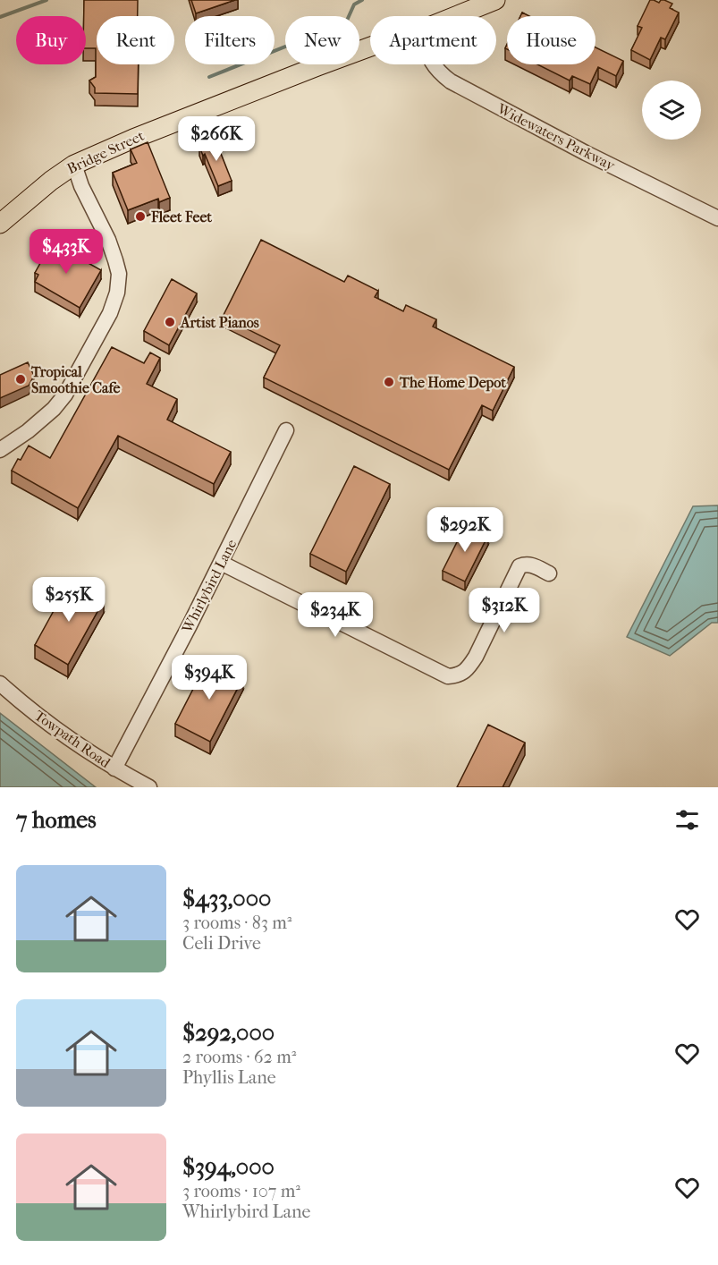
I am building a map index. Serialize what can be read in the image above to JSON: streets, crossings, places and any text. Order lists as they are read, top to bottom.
{
  "streets": {
    "main road": ["Bridge Street"],
    "street": ["Widewaters Parkway", "Whirlybird Lane", "Towpath Road"]
  },
  "crossings": [
    ["Whirlybird Lane", "Towpath Road"]
  ],
  "places": [
    "Fleet Feet",
    "Artist Pianos",
    "Tropical Smoothie Cafe",
    "The Home Depot"
  ],
  "page": {
    "chip": [
      "Buy",
      "Rent",
      "Filters",
      "New",
      "Apartment",
      "House"
    ],
    "price": [
      "$266K",
      "$433K",
      "$292K",
      "$255K",
      "$312K",
      "$234K",
      "$394K"
    ],
    "heading": "7 homes",
    "list": [
      {
        "name": "$433,000",
        "note": "3 rooms · 83 m² · Celi Drive"
      },
      {
        "name": "$292,000",
        "note": "2 rooms · 62 m² · Phyllis Lane"
      },
      {
        "name": "$394,000",
        "note": "3 rooms · 107 m² · Whirlybird Lane"
      }
    ]
  }
}
